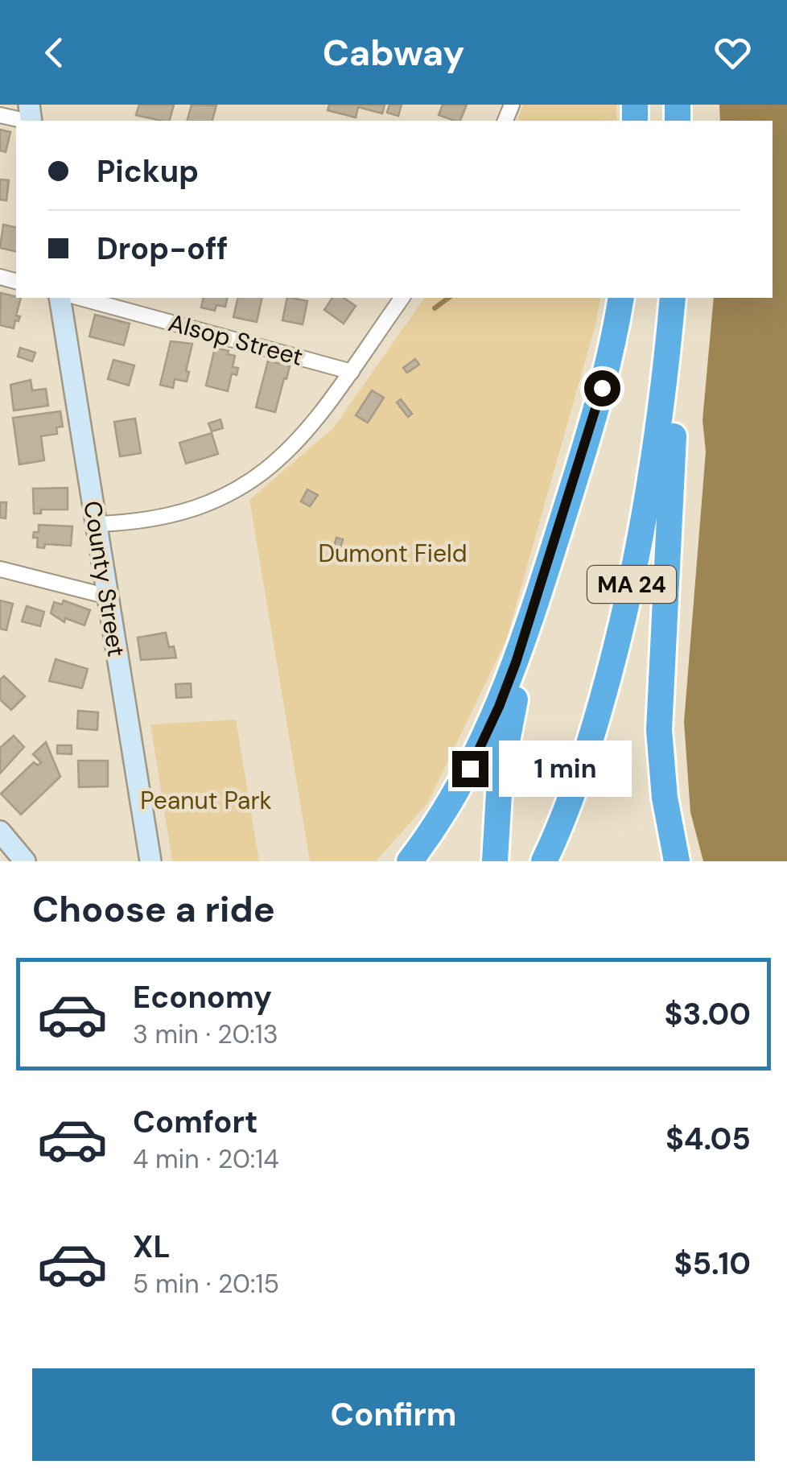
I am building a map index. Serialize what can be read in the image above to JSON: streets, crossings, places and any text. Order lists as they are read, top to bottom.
{
  "streets": {
    "highway": ["MA 24"],
    "street": ["Alsop Street", "County Street"]
  },
  "parks": ["Dumont Field", "Peanut Park"],
  "page": {
    "header": "Cabway",
    "banner": ["Pickup", "Drop-off"],
    "bubble": "1 min",
    "heading": "Choose a ride",
    "list": [
      {
        "name": "Economy",
        "note": "3 min · 20:13",
        "value": "$3.00"
      },
      {
        "name": "Comfort",
        "note": "4 min · 20:14",
        "value": "$4.05"
      },
      {
        "name": "XL",
        "note": "5 min · 20:15",
        "value": "$5.10"
      }
    ],
    "buttons": "Confirm"
  }
}
